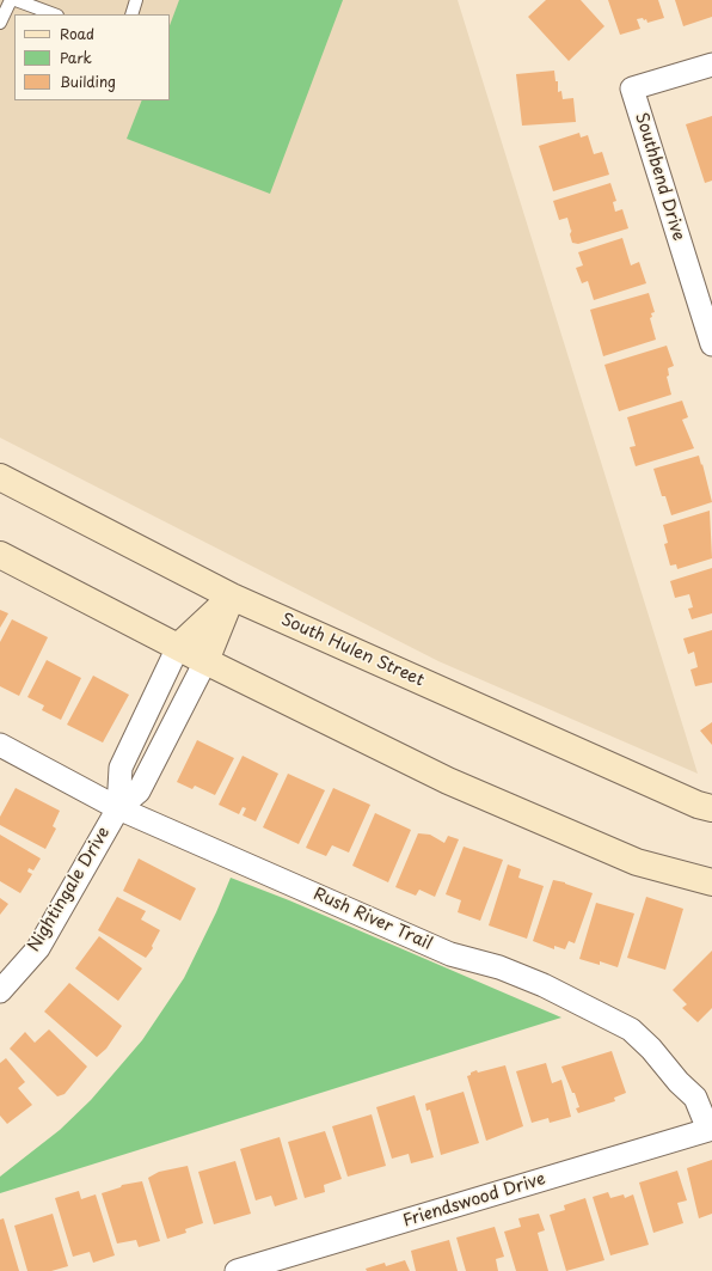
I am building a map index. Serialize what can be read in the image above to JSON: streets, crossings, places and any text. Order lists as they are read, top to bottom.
{
  "streets": {
    "main road": ["South Hulen Street"],
    "street": [
      "Southbend Drive",
      "Nightingale Drive",
      "Rush River Trail",
      "Friendswood Drive"
    ]
  },
  "crossings": [
    ["Nightingale Drive", "Rush River Trail"],
    ["Rush River Trail", "Friendswood Drive"]
  ],
  "legend": ["Road", "Park", "Building"]
}
